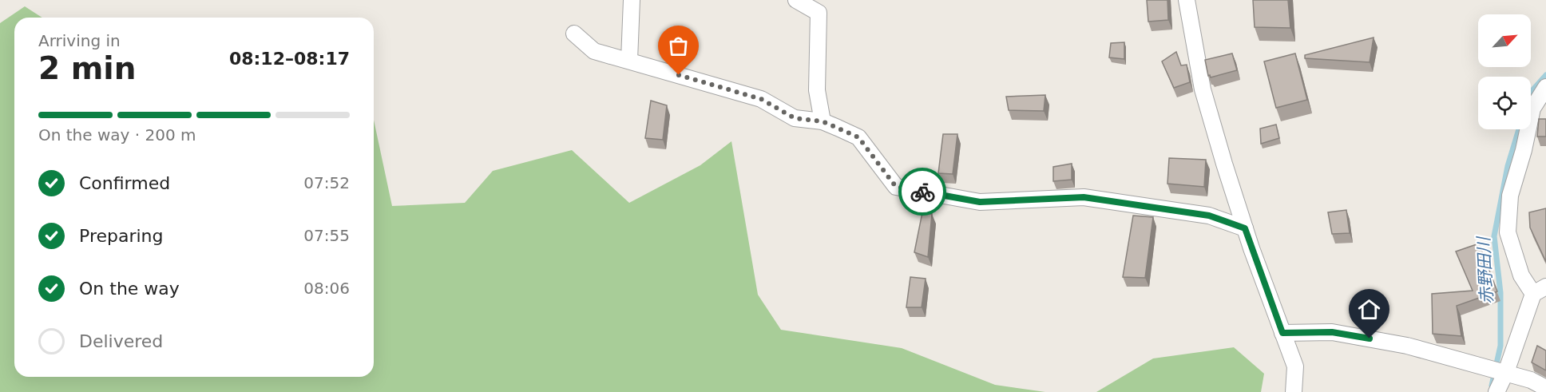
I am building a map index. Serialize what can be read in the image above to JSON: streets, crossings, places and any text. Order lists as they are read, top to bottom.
{
  "water": ["赤野田川"],
  "north": "top right",
  "page": {
    "heading": ["2 min", "Arriving in", "08:12–08:17"],
    "bar": "On the way · 200 m",
    "list": [
      ["Confirmed", "07:52"],
      ["Preparing", "07:55"],
      ["On the way", "08:06"],
      "Delivered"
    ]
  }
}
